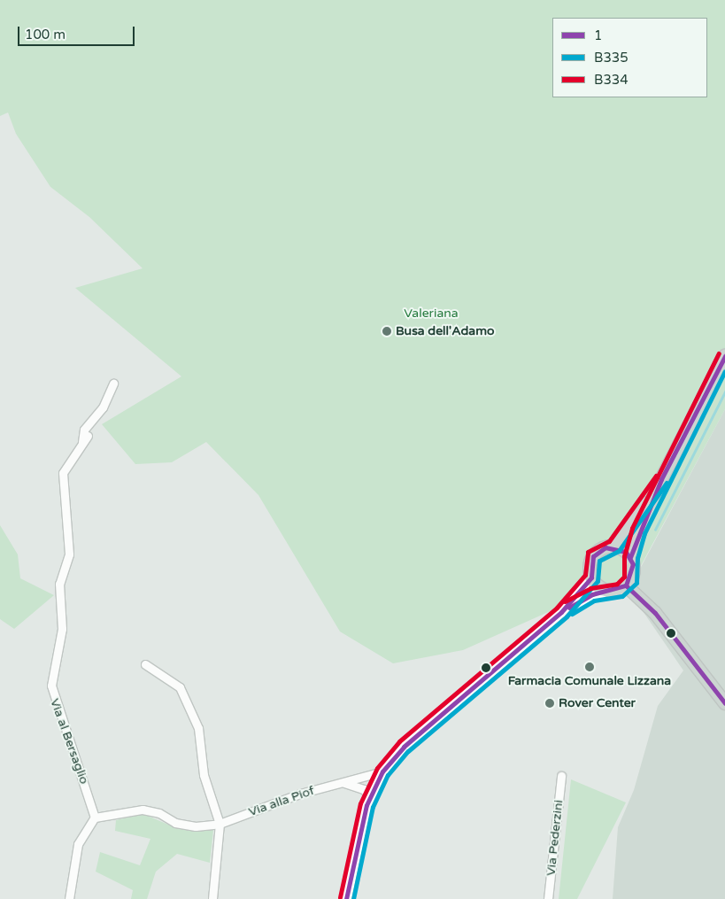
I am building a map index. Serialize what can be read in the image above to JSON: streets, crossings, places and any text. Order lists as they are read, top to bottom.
{
  "streets": {
    "street": ["Via al Bersaglio", "Via alla Piof", "Via Pederzini"]
  },
  "crossings": [
    ["Via al Bersaglio", "Via alla Piof"]
  ],
  "parks": ["Valeriana"],
  "places": ["Busa dell'Adamo", "Farmacia Comunale Lizzana", "Rover Center"],
  "lines": ["transit line B334", "transit line 1", "transit line B335"],
  "legend": ["1", "B335", "B334"],
  "scale_bar": "100 m"
}
